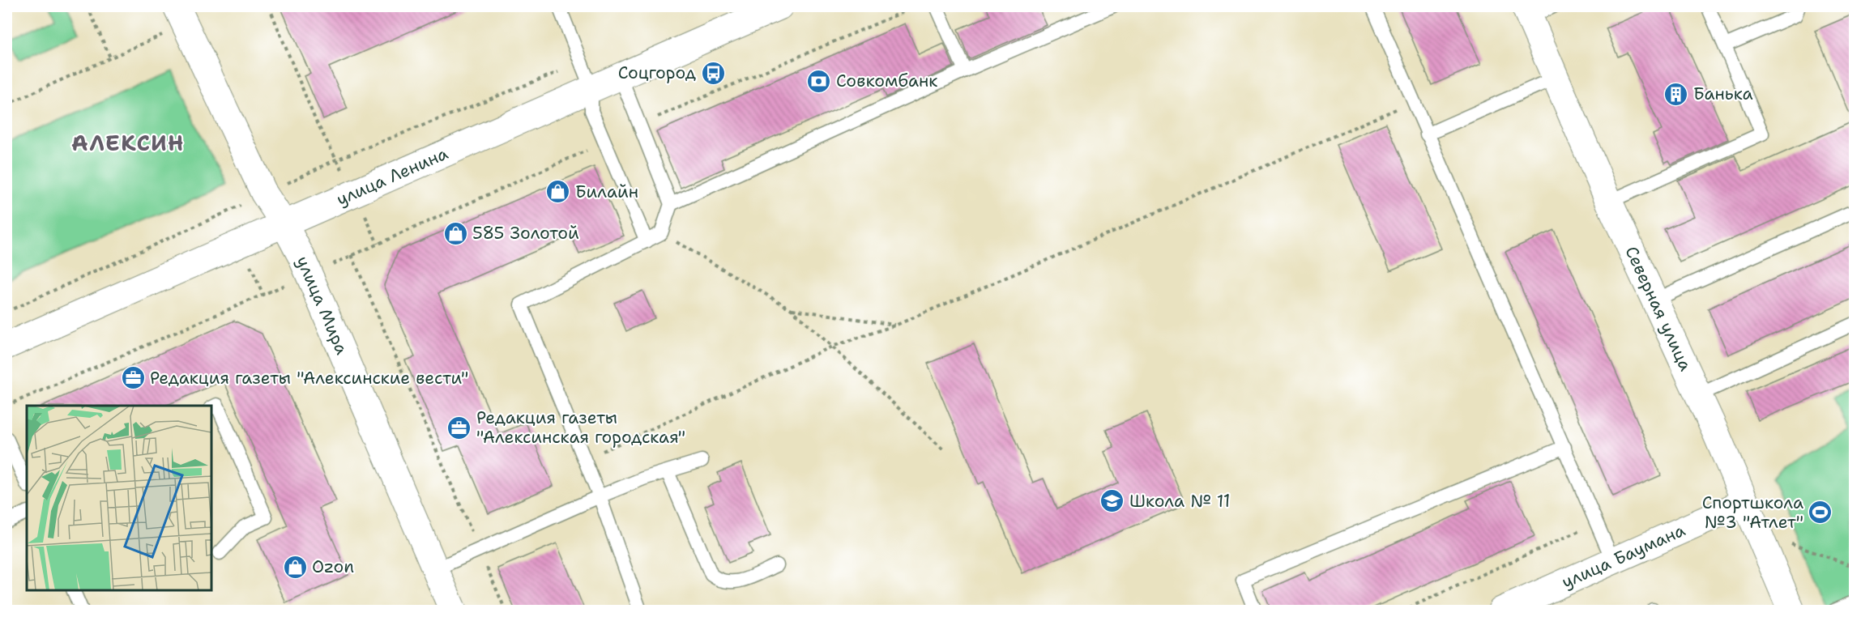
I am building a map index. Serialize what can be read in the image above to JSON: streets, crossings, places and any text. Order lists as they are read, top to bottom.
{
  "streets": {
    "street": [
      "улица Ленина",
      "улица Мира",
      "Северная улица",
      "улица Баумана"
    ]
  },
  "crossings": [
    ["улица Ленина", "улица Мира"],
    ["Северная улица", "улица Баумана"]
  ],
  "districts": ["АЛЕКСИН"],
  "places": {
    "bus stop": ["Соцгород"],
    "bank": ["Совкомбанк"],
    "building": ["Банька"],
    "shop": ["Билайн", "585 Золотой", "Ozon"],
    "office": ["Редакция газеты \"Алексинские вести\"", "Редакция газеты \"Алексинская городская\""],
    "school or university": ["Школа № 11"],
    "sports": ["Спортшкола №3 \"Атлет\""]
  }
}
